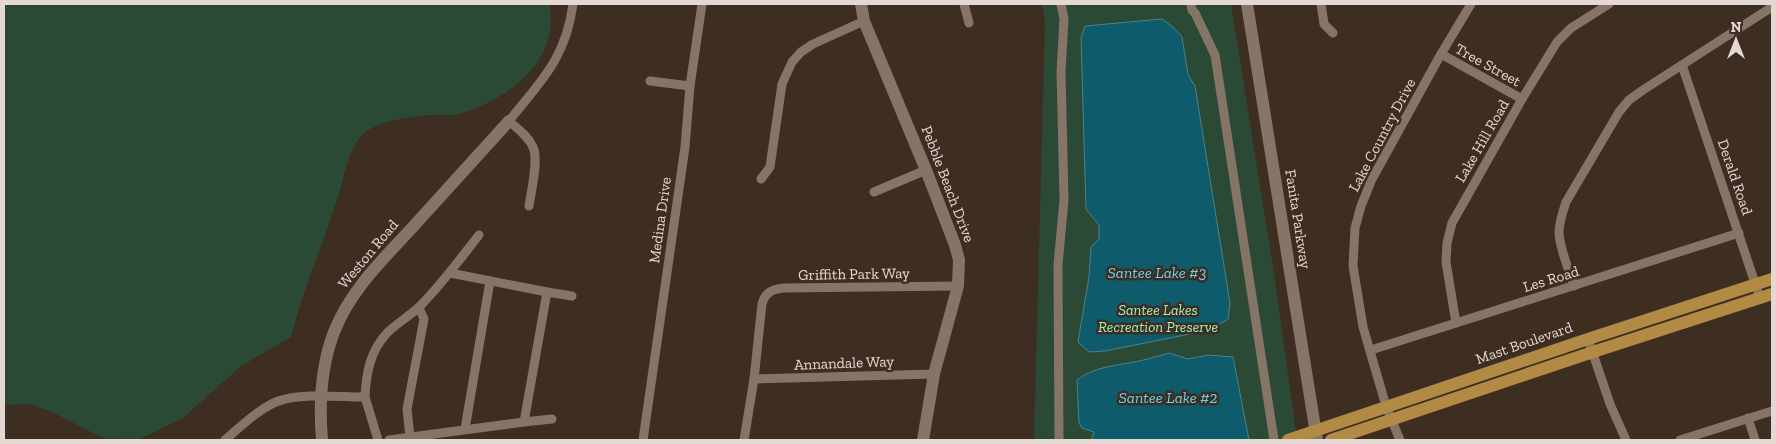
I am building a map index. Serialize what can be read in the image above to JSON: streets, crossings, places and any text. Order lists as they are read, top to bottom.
{
  "streets": {
    "main road": ["Mast Boulevard"],
    "street": [
      "Tree Street",
      "Lake Country Drive",
      "Lake Hill Road",
      "Derald Road",
      "Pebble Beach Drive",
      "Fanita Parkway",
      "Medina Drive",
      "Weston Road",
      "Griffith Park Way",
      "Les Road",
      "Annandale Way"
    ]
  },
  "crossings": [
    ["Tree Street", "Lake Country Drive"],
    ["Tree Street", "Lake Hill Road"],
    ["Lake Country Drive", "Les Road"],
    ["Lake Country Drive", "Mast Boulevard"],
    ["Lake Hill Road", "Les Road"],
    ["Derald Road", "Les Road"],
    ["Derald Road", "Mast Boulevard"],
    ["Pebble Beach Drive", "Griffith Park Way"],
    ["Pebble Beach Drive", "Annandale Way"],
    ["Fanita Parkway", "Mast Boulevard"],
    ["Griffith Park Way", "Annandale Way"]
  ],
  "water": ["Santee Lake #3", "Santee Lake #2"],
  "parks": ["Santee Lakes Recreation Preserve"],
  "north": "top"
}
